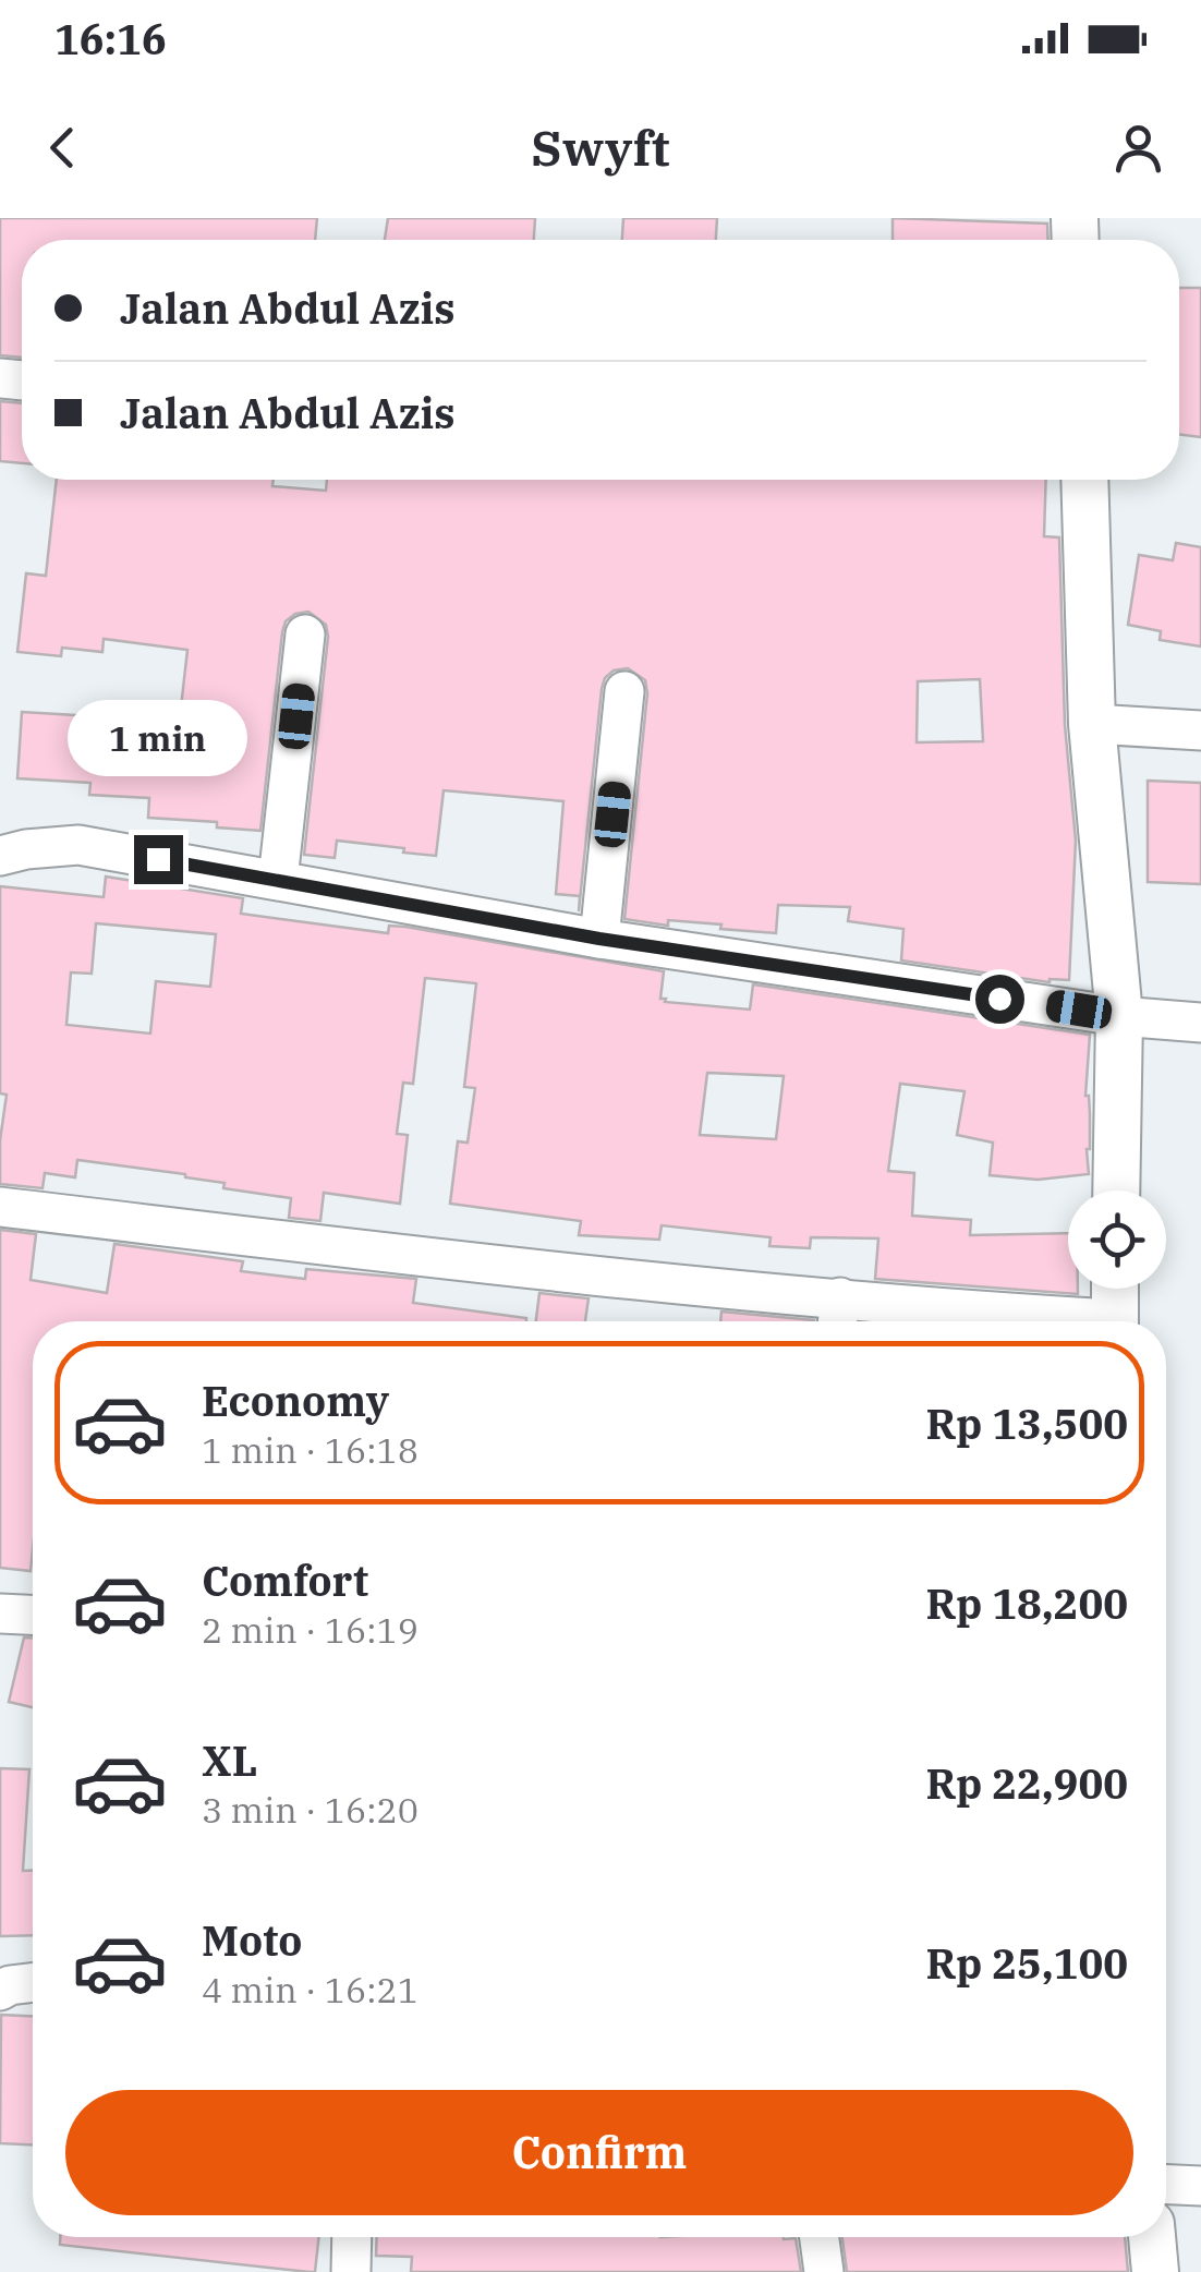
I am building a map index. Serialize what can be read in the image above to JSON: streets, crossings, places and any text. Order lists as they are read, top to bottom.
{
  "page": {
    "status": "16:16",
    "header": "Swyft",
    "banner": ["Jalan Abdul Azis", "Jalan Abdul Azis"],
    "bubble": "1 min",
    "list": [
      {
        "name": "Economy",
        "note": "1 min · 16:18",
        "value": "Rp 13,500"
      },
      {
        "name": "Comfort",
        "note": "2 min · 16:19",
        "value": "Rp 18,200"
      },
      {
        "name": "XL",
        "note": "3 min · 16:20",
        "value": "Rp 22,900"
      },
      {
        "name": "Moto",
        "note": "4 min · 16:21",
        "value": "Rp 25,100"
      }
    ],
    "buttons": "Confirm"
  }
}
